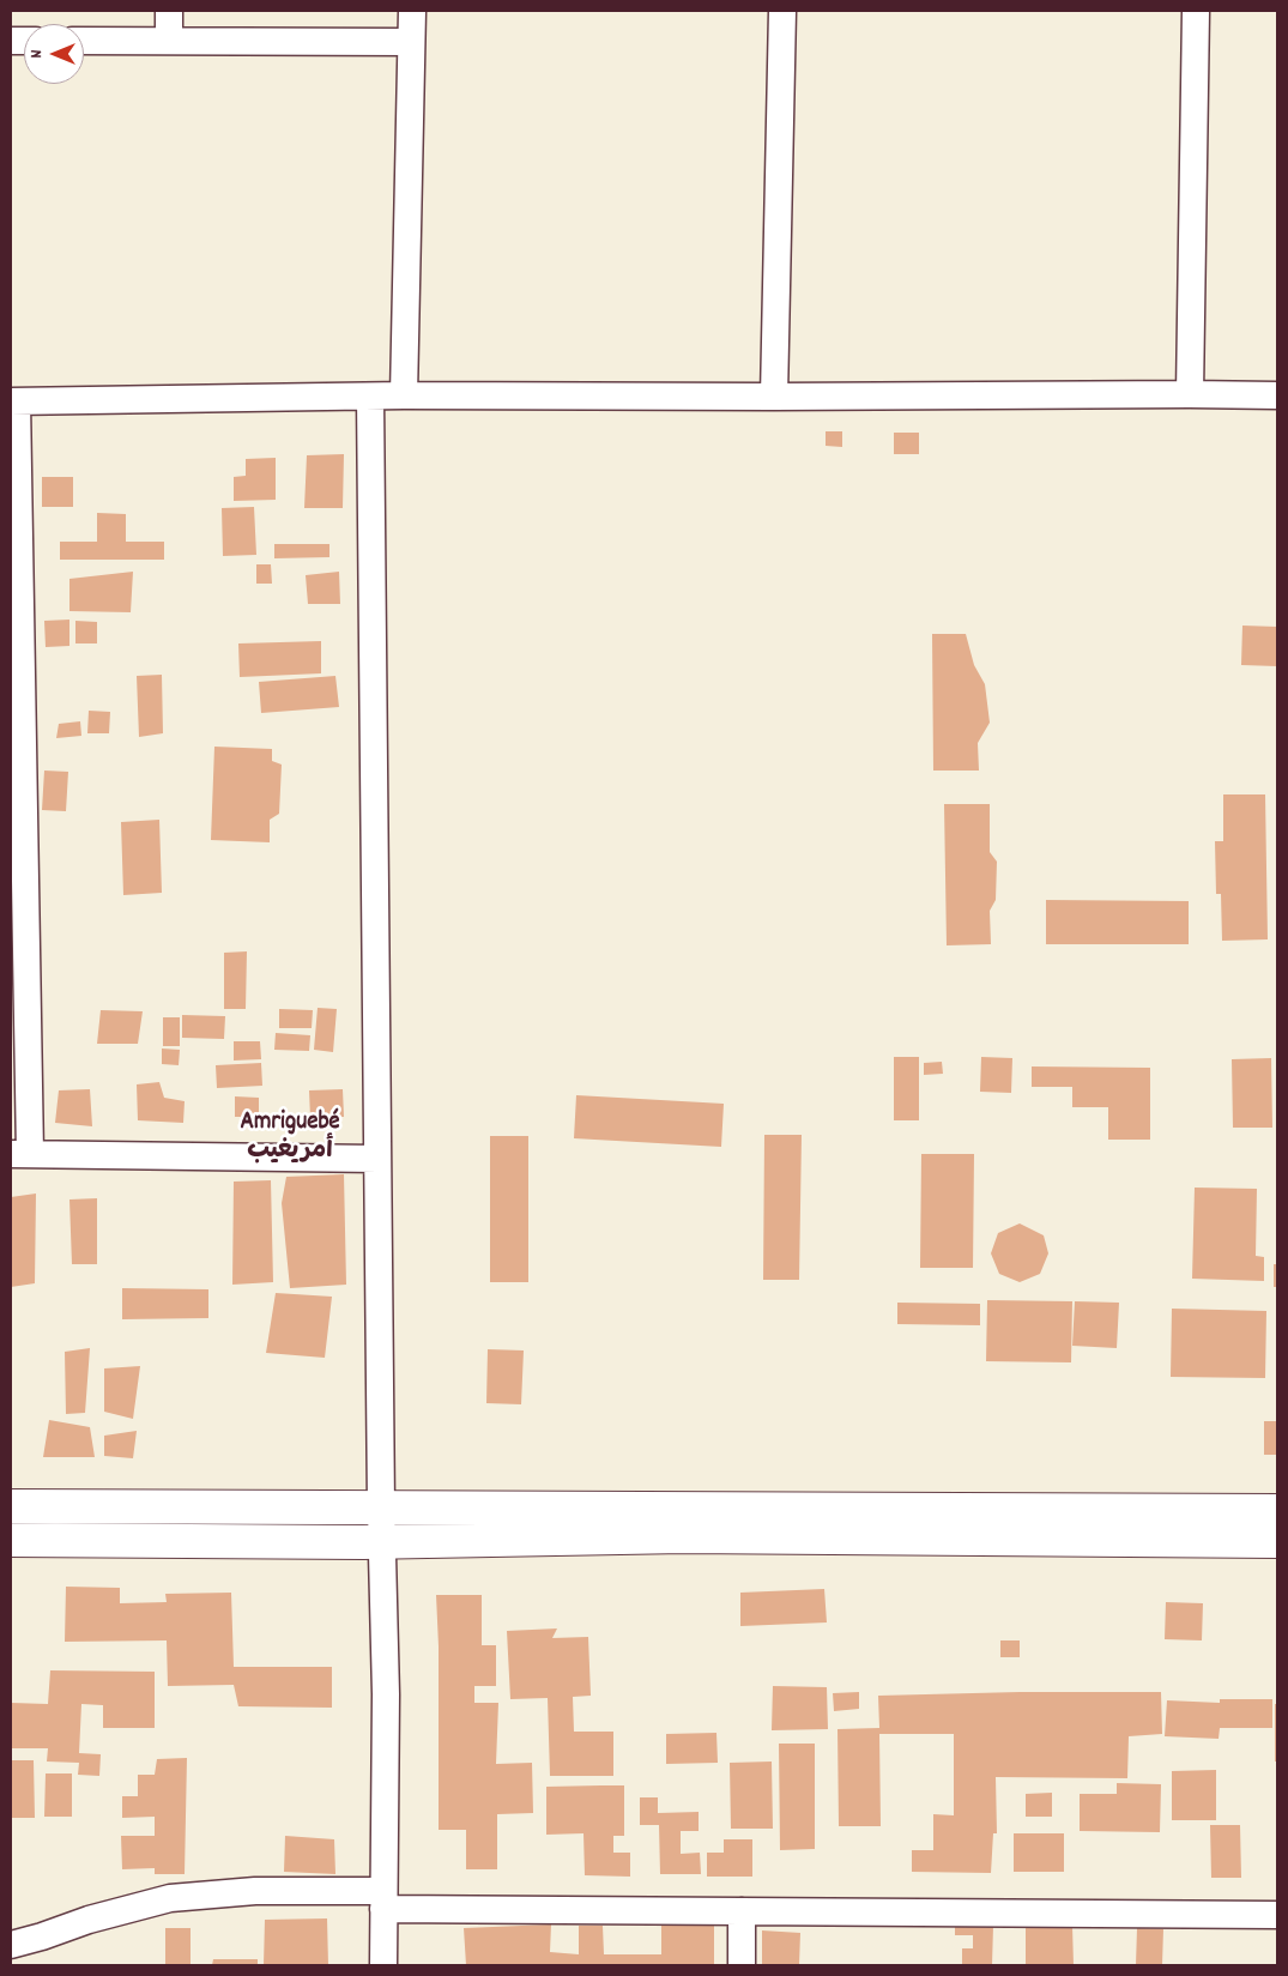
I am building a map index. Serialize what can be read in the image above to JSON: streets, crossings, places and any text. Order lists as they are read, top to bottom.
{
  "districts": ["Amriguebé أمريغيب"],
  "north": "left"
}
